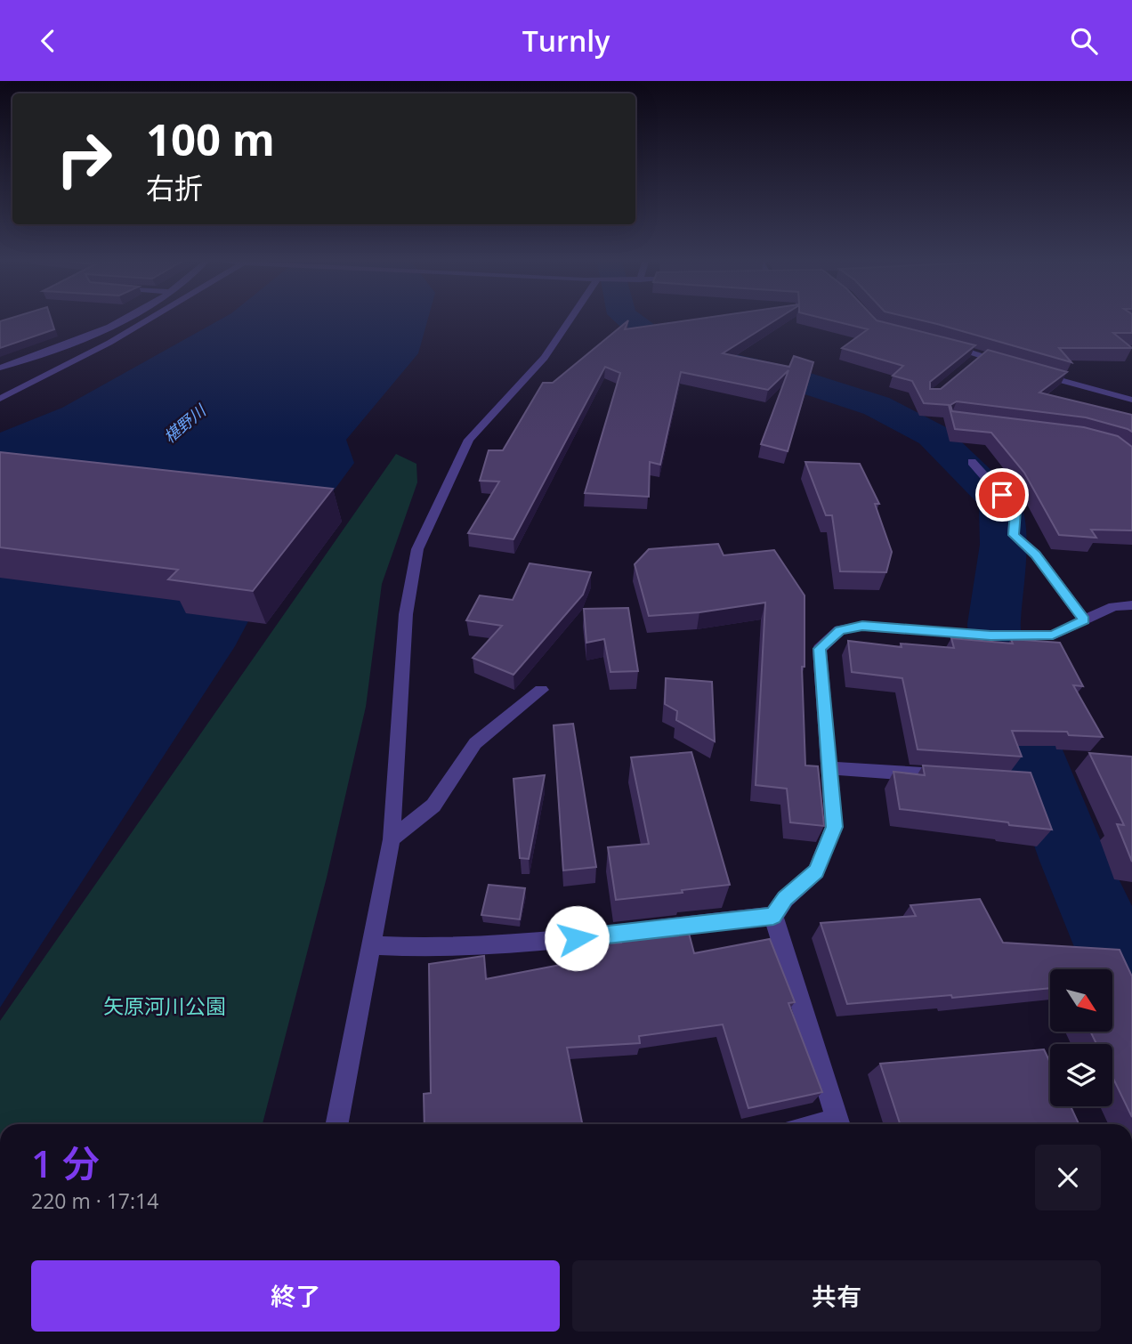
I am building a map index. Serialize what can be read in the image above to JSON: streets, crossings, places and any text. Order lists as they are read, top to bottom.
{
  "water": ["椹野川"],
  "parks": ["矢原河川公園"],
  "north": "bottom right",
  "page": {
    "header": "Turnly",
    "turn": ["100 m", "右折"],
    "heading": ["1 分", "220 m · 17:14"],
    "buttons": ["終了", "共有"]
  }
}
